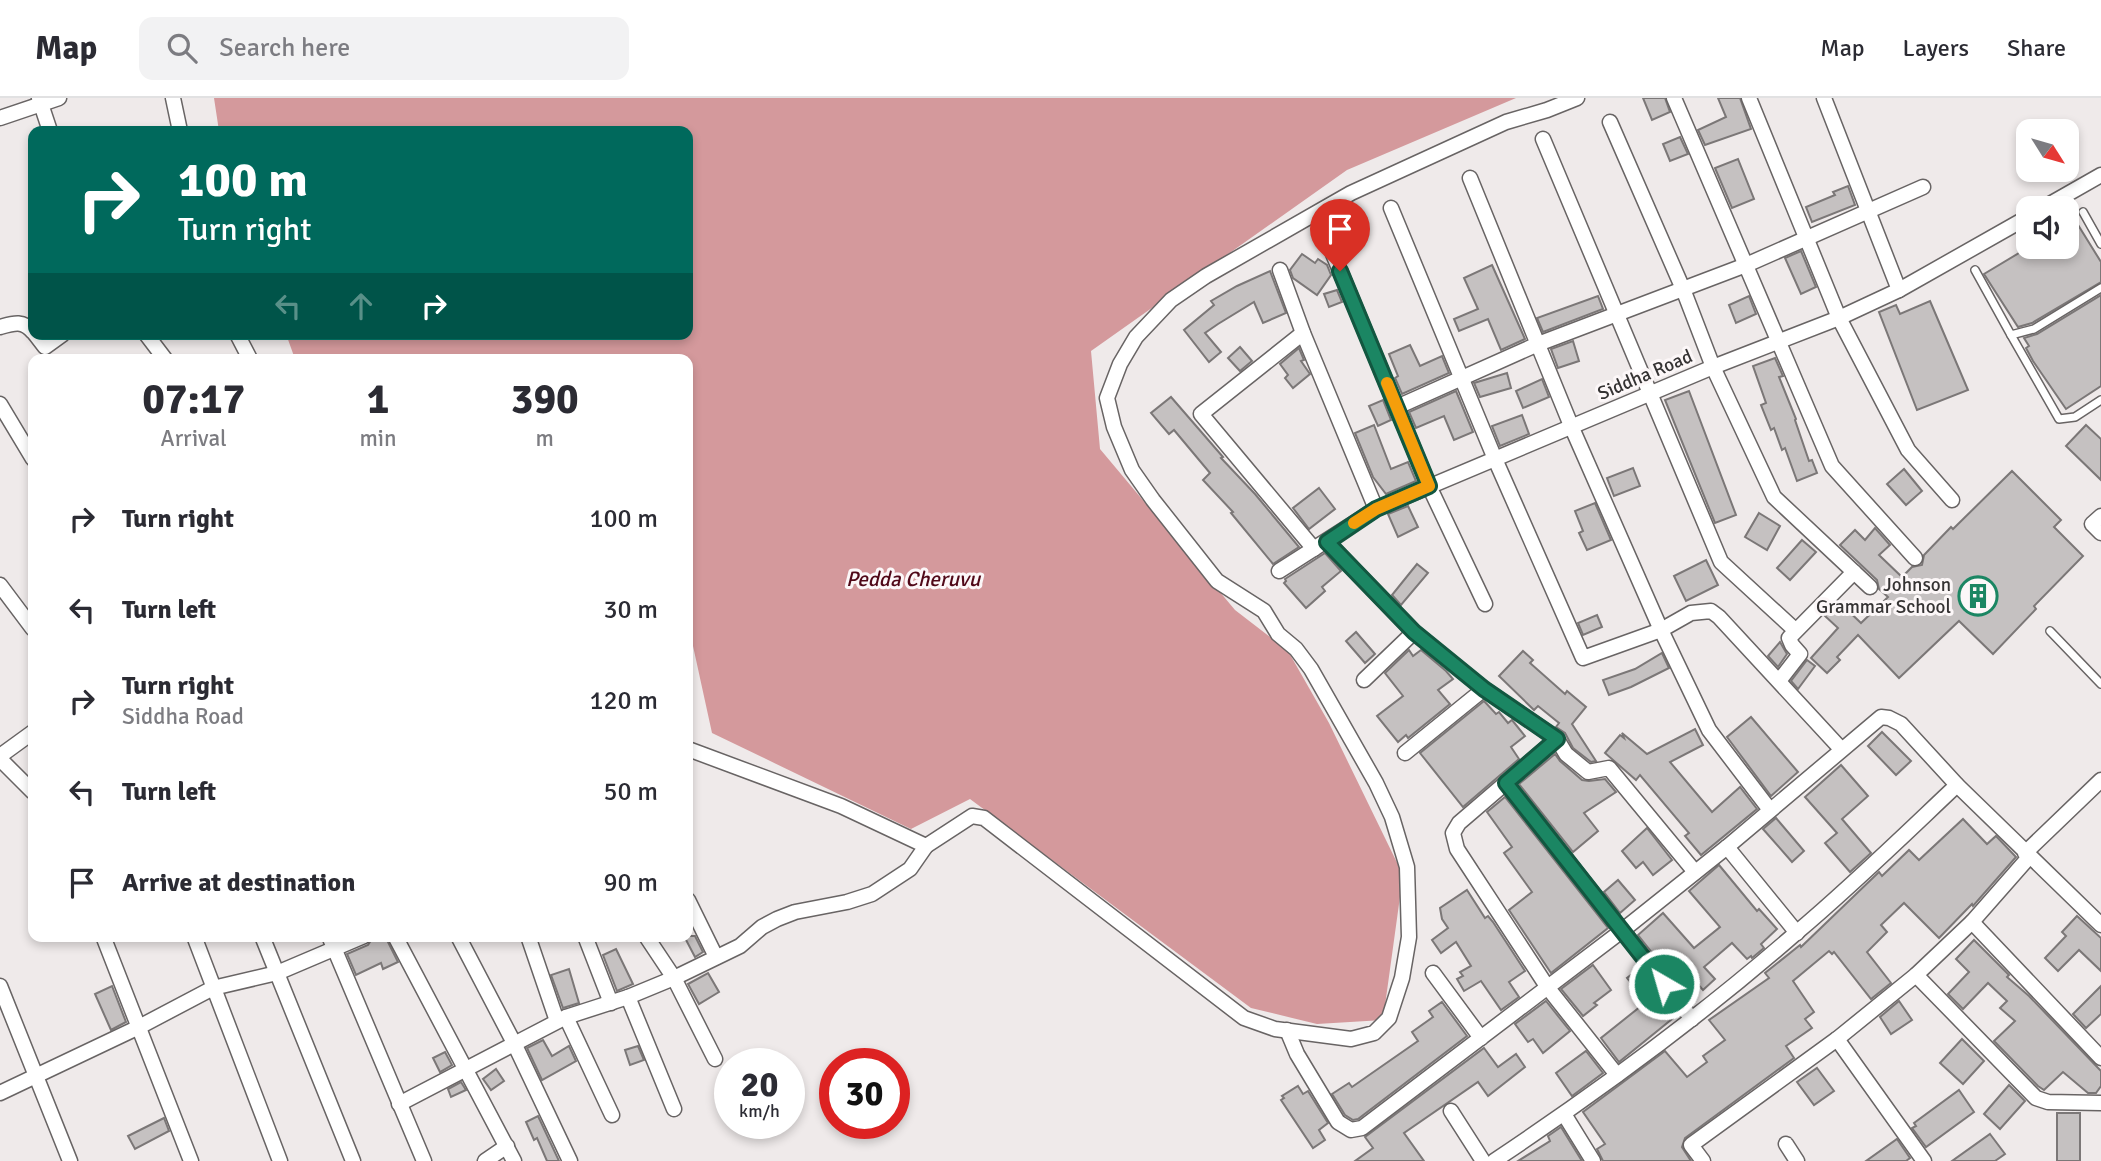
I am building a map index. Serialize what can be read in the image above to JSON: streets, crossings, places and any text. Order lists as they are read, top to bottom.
{
  "streets": {
    "street": ["Siddha Road"]
  },
  "water": ["Pedda Cheruvu"],
  "places": {
    "building": ["Johnson Grammar School"]
  },
  "north": "bottom right",
  "page": {
    "header": "Map",
    "search": "Search here",
    "nav": ["Map", "Layers", "Share"],
    "turn": ["100 m", "Turn right"],
    "eta": [
      "07:17",
      "Arrival",
      "1",
      "min",
      "390",
      "m"
    ],
    "list": [
      {
        "name": "Turn right",
        "value": "100 m"
      },
      {
        "name": "Turn left",
        "value": "30 m"
      },
      {
        "name": "Turn right",
        "note": "Siddha Road",
        "value": "120 m"
      },
      {
        "name": "Turn left",
        "value": "50 m"
      },
      {
        "name": "Arrive at destination",
        "value": "90 m"
      }
    ],
    "speed": "20 km/h",
    "limit": "30"
  }
}
